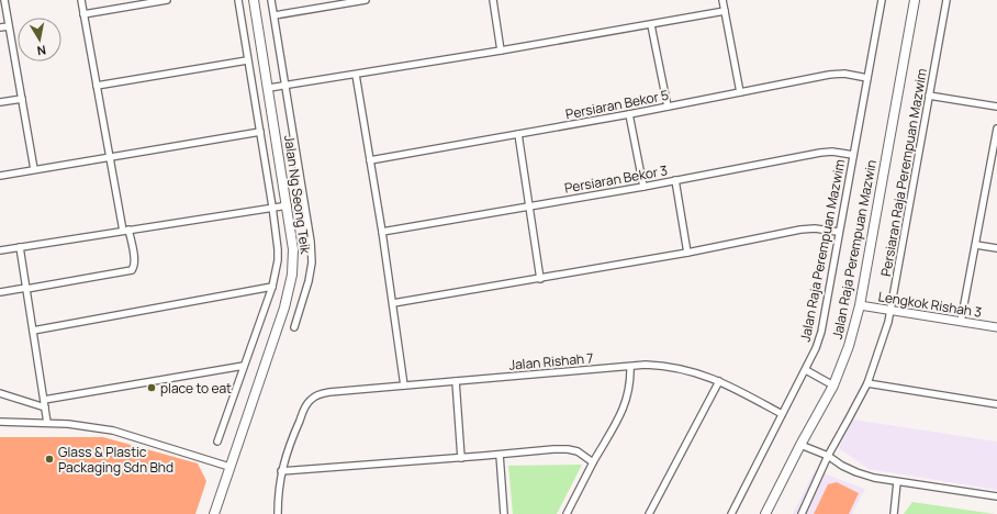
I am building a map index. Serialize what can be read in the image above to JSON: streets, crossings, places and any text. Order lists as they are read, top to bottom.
{
  "streets": {
    "main road": ["Jalan Ng Seong Teik", "Jalan Raja Perempuan Mazwin"],
    "street": [
      "Persiaran Bekor 5",
      "Persiaran Raja Perempuan Mazwim",
      "Persiaran Bekor 3",
      "Jalan Raja Perempuan Mazwim",
      "Lengkok Rishah 3",
      "Jalan Rishah 7"
    ]
  },
  "crossings": [
    ["Persiaran Bekor 5", "Jalan Raja Perempuan Mazwim"],
    ["Persiaran Raja Perempuan Mazwim", "Lengkok Rishah 3"],
    ["Persiaran Bekor 3", "Jalan Raja Perempuan Mazwim"],
    ["Jalan Raja Perempuan Mazwin", "Lengkok Rishah 3"],
    ["Jalan Raja Perempuan Mazwim", "Jalan Rishah 7"]
  ],
  "places": ["place to eat", "Glass & Plastic Packaging Sdn Bhd"],
  "north": "bottom"
}
